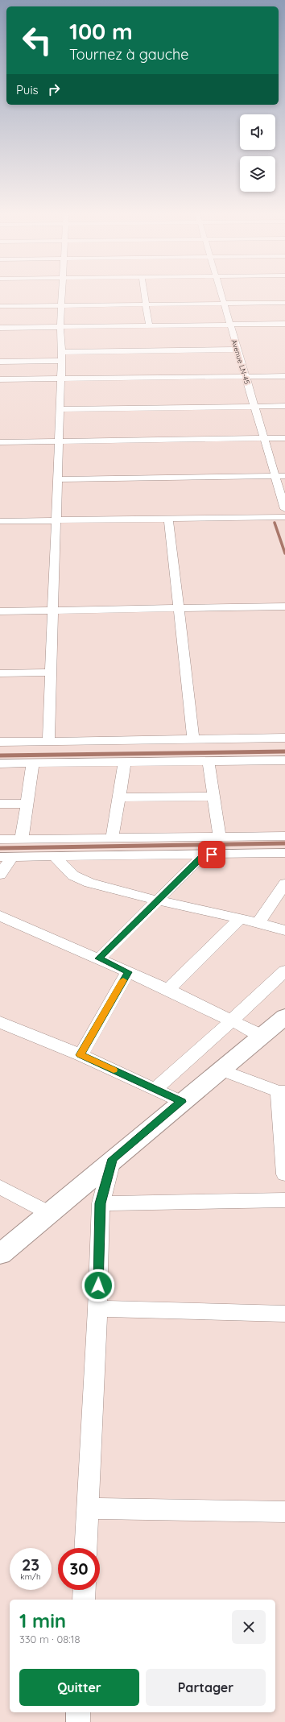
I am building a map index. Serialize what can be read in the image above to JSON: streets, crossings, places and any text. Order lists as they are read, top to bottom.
{
  "streets": {
    "street": ["Avenue LN-45"]
  },
  "page": {
    "turn": ["100 m", "Tournez à gauche"],
    "then": "Puis",
    "speed": "23 km/h",
    "limit": "30",
    "heading": ["1 min", "330 m · 08:18"],
    "buttons": ["Quitter", "Partager"]
  }
}
